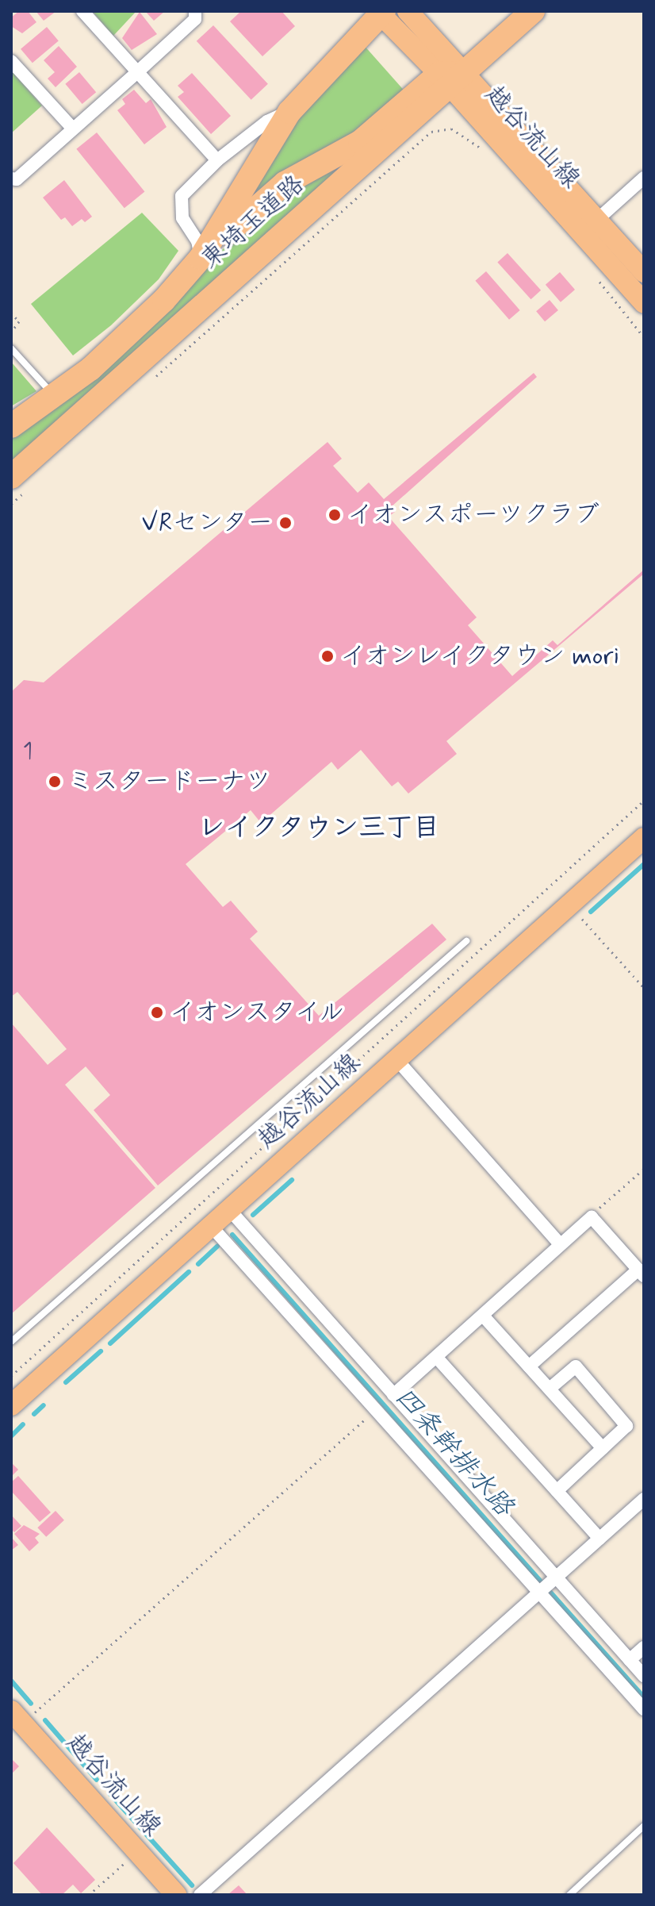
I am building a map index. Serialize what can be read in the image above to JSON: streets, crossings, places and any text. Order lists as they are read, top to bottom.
{
  "streets": {
    "highway": ["東埼玉道路"],
    "main road": ["越谷流山線"]
  },
  "crossings": [
    ["越谷流山線", "東埼玉道路"]
  ],
  "districts": ["レイクタウン三丁目"],
  "water": ["四条幹排水路"],
  "places": [
    "イオンスポーツクラブ",
    "VRセンター",
    "イオンレイクタウン mori",
    "ミスタードーナツ",
    "イオンスタイル"
  ],
  "house_numbers": ["1"]
}
